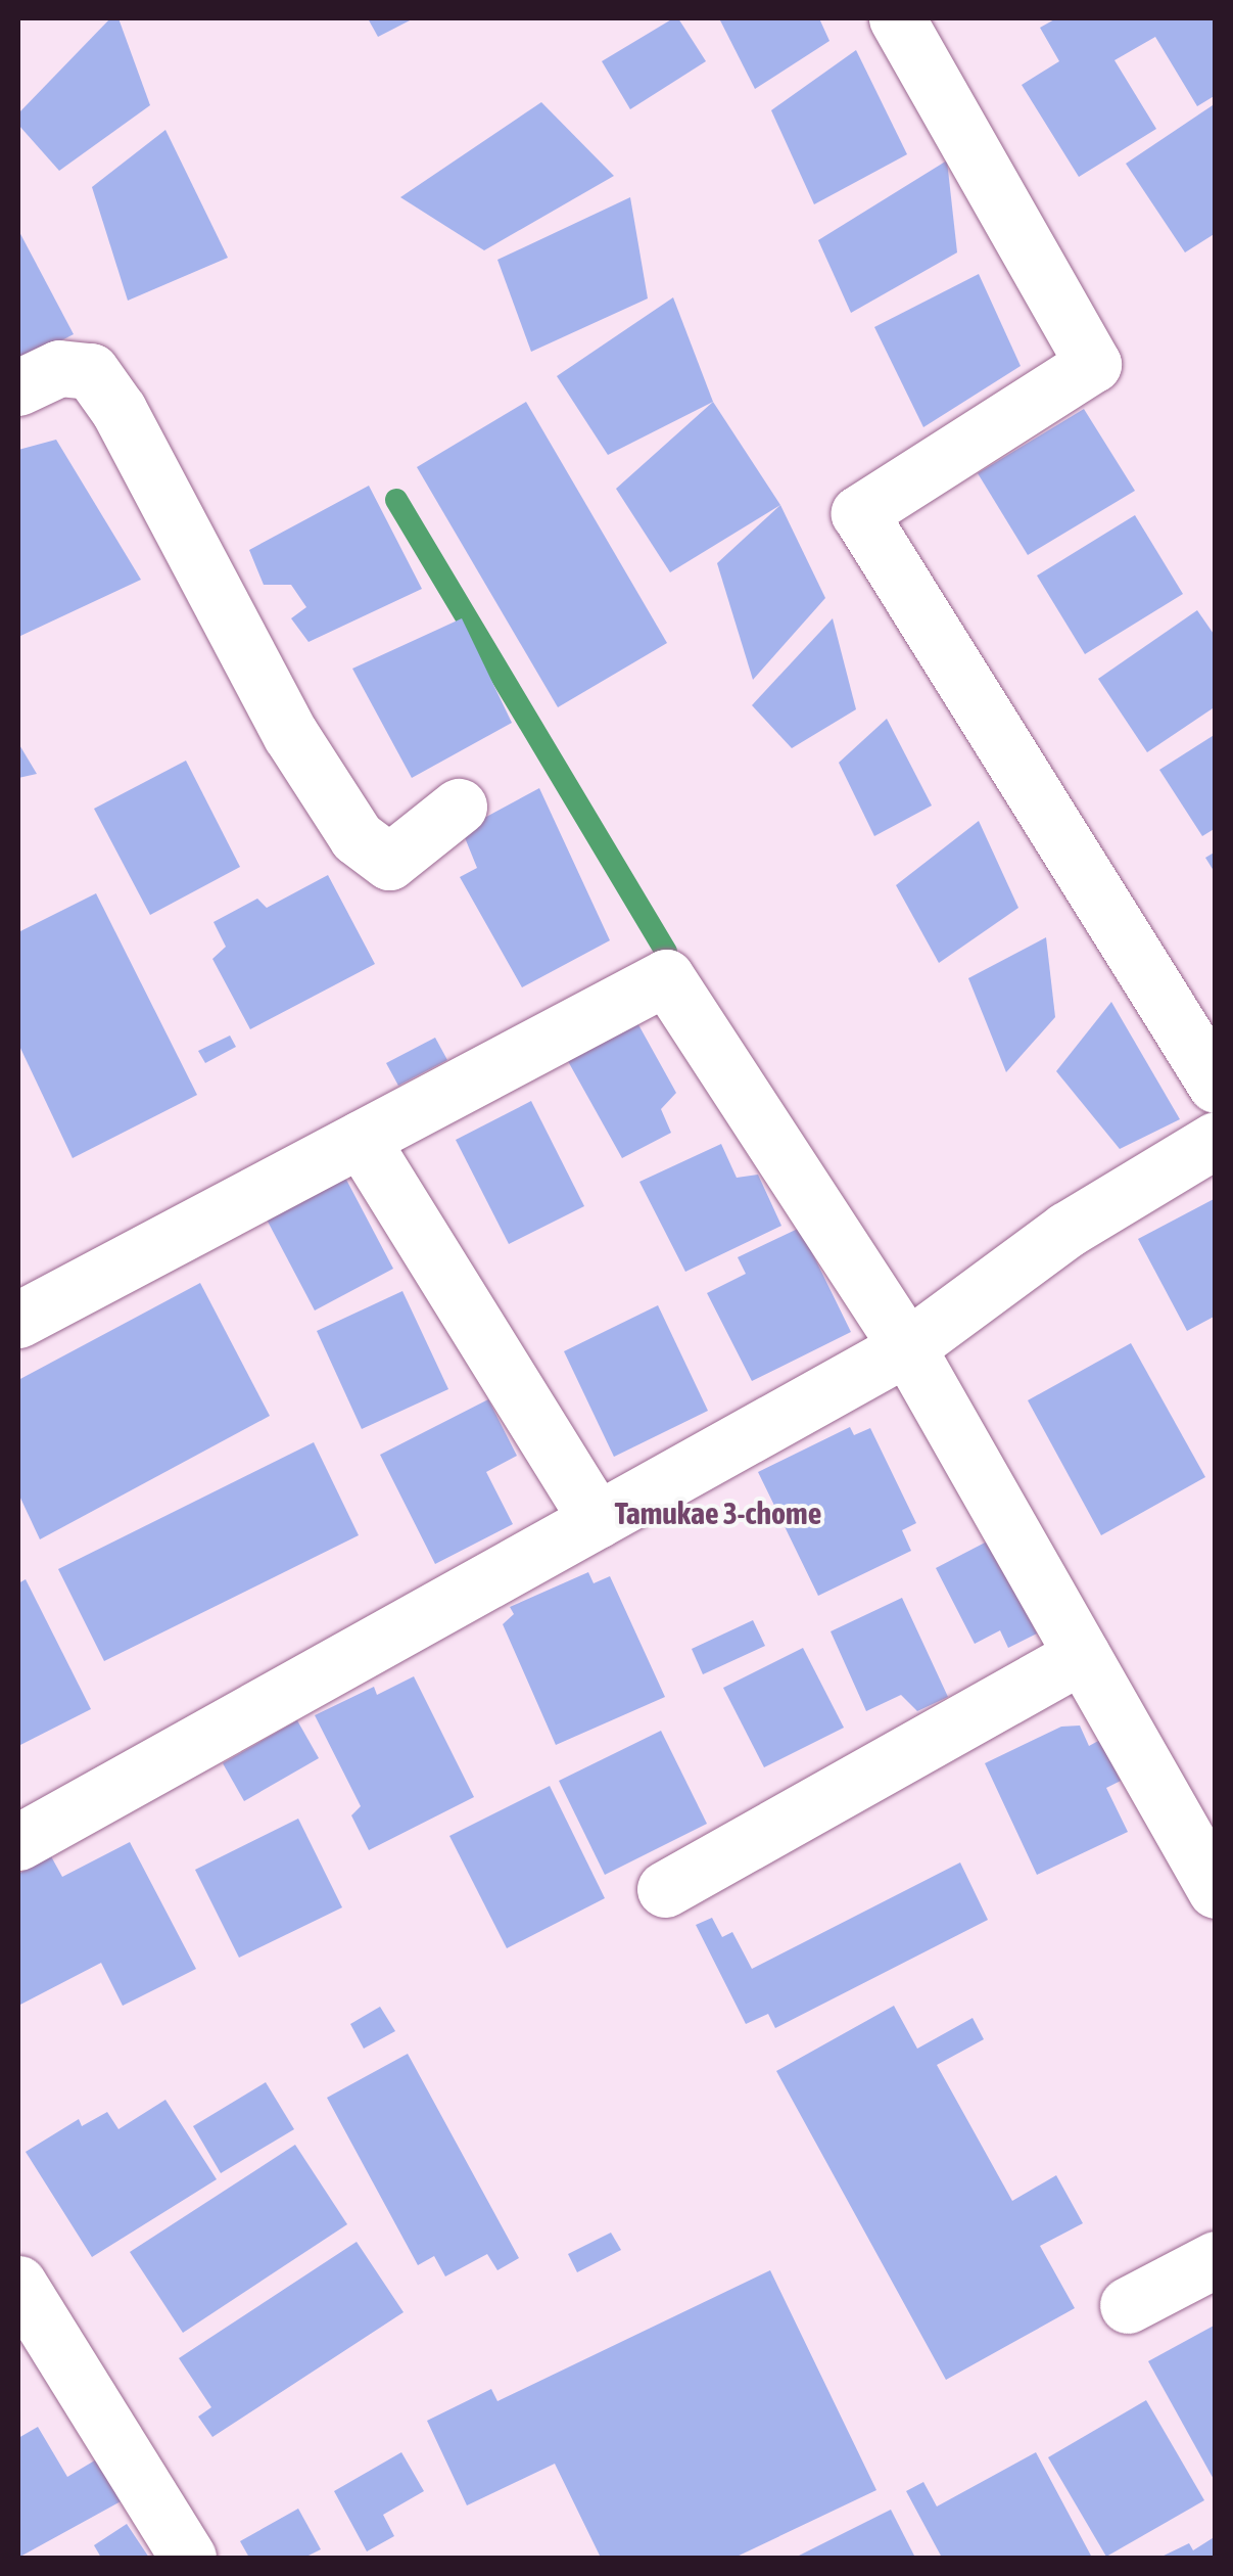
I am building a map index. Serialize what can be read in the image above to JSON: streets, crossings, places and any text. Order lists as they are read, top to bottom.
{
  "districts": ["Tamukae 3-chome"]
}
